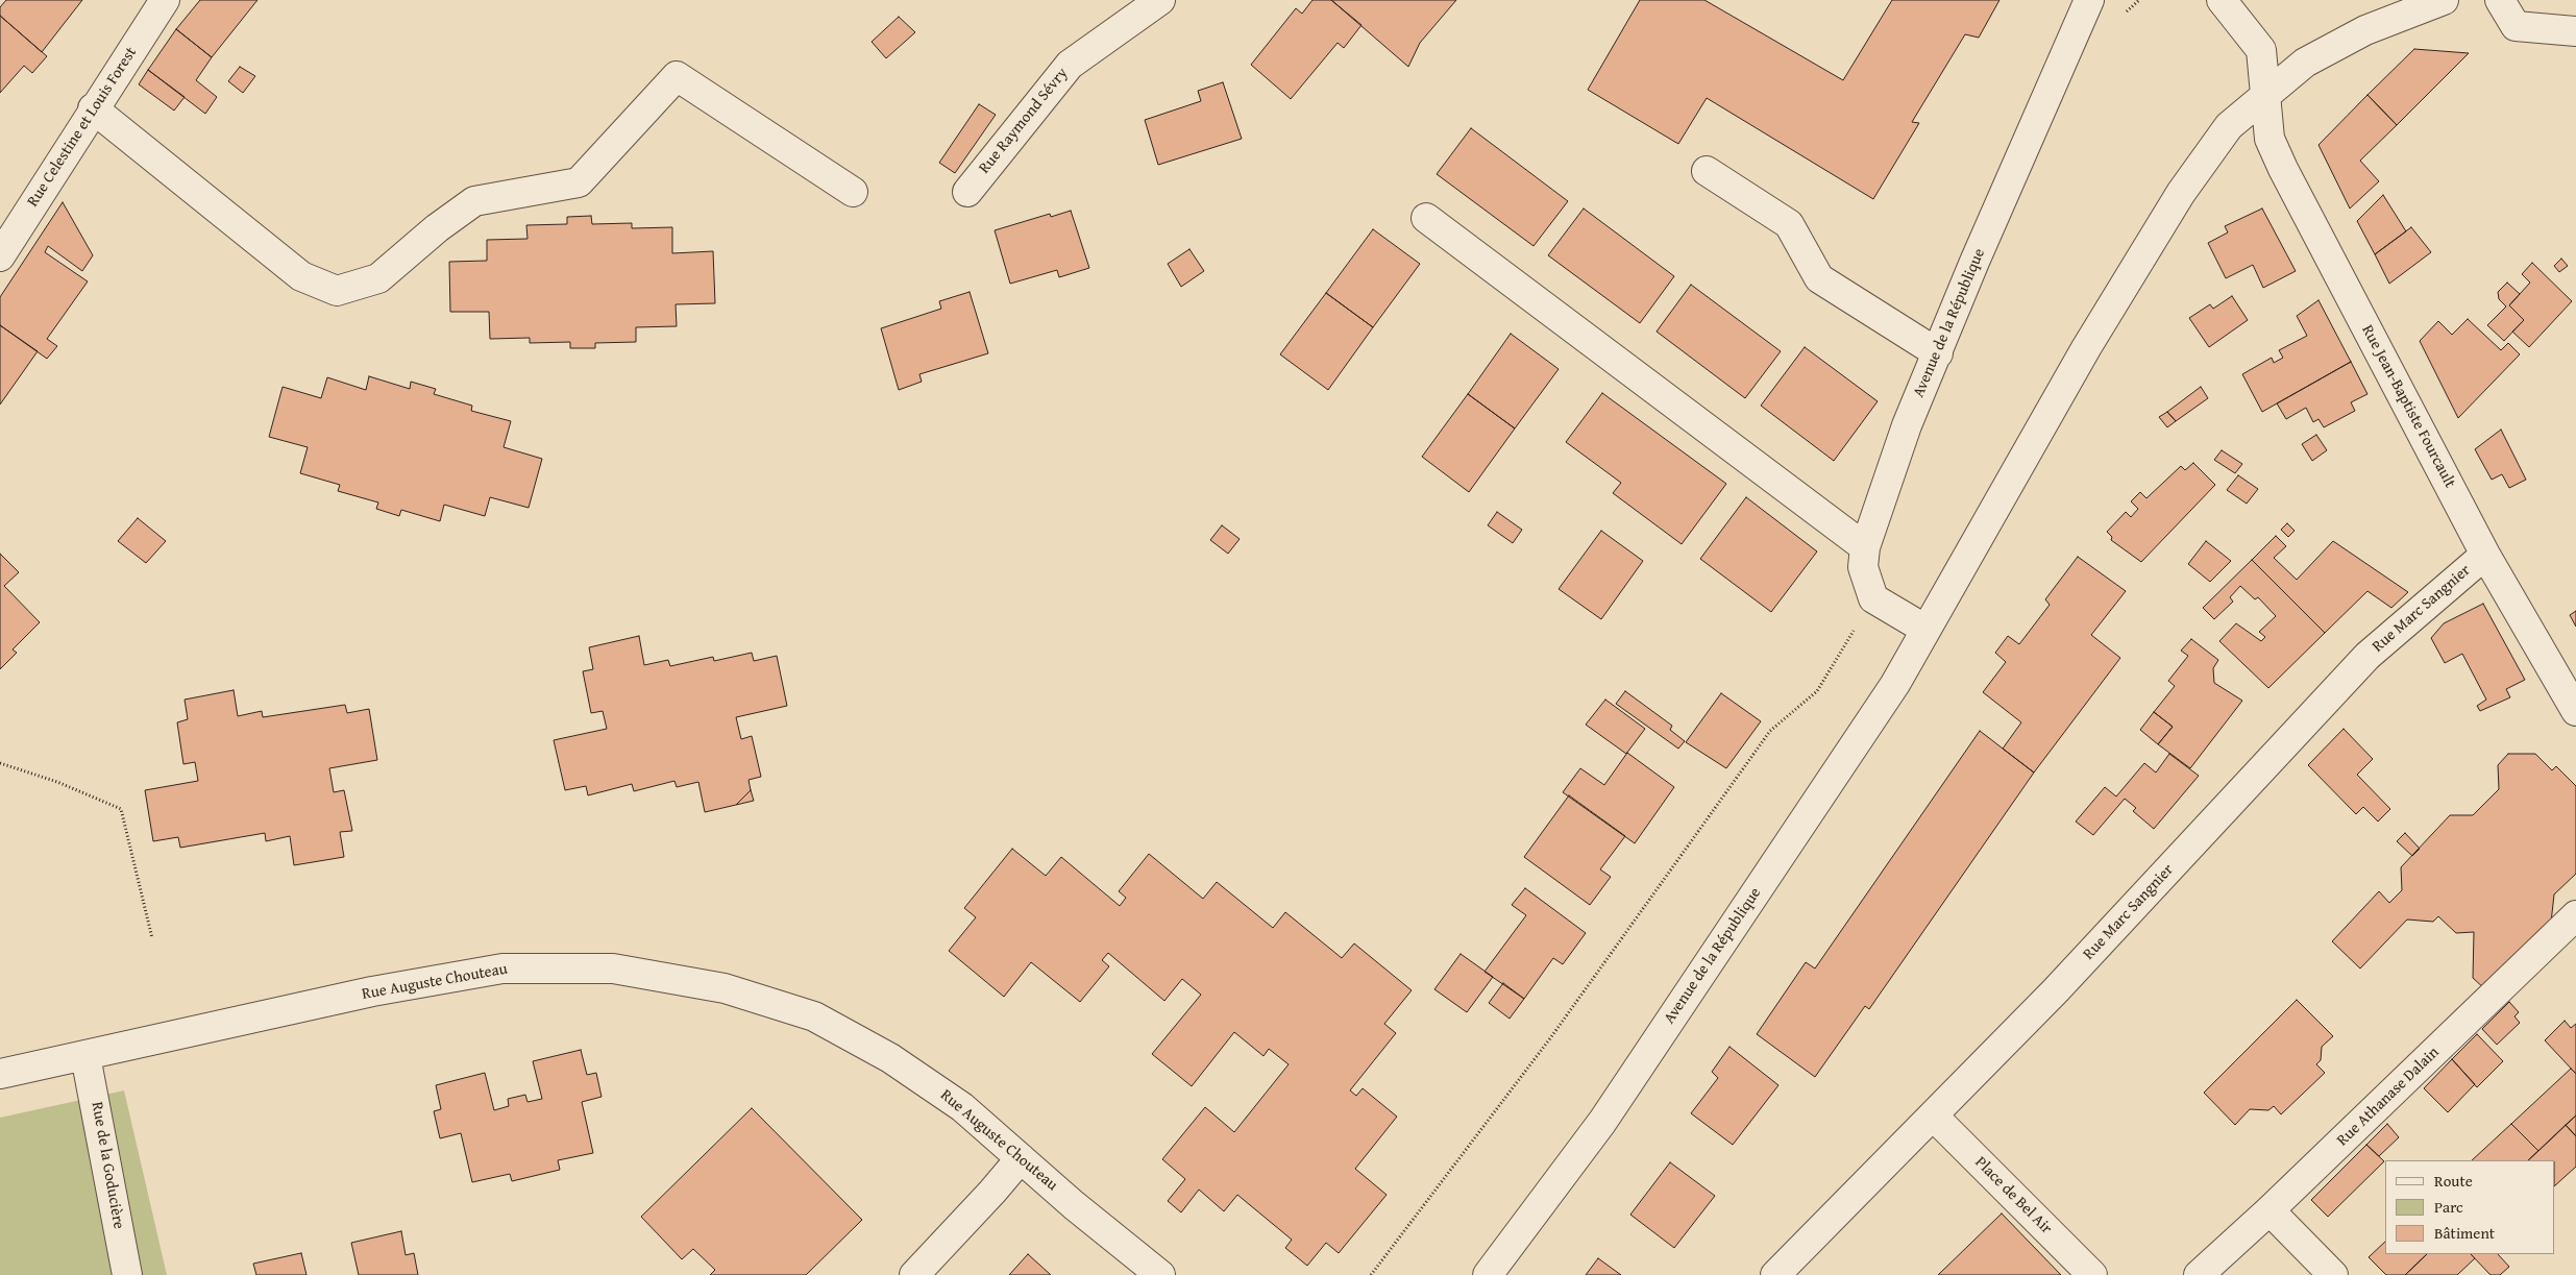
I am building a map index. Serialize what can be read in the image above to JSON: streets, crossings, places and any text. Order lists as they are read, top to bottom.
{
  "streets": {
    "street": [
      "Rue Raymond Sévry",
      "Rue Celestine et Louis Forest",
      "Avenue de la République",
      "Rue Jean-Baptiste Fourcault",
      "Rue Marc Sangnier",
      "Rue Auguste Chouteau",
      "Rue Athanase Dalain",
      "Rue de la Goducière",
      "Place de Bel Air"
    ]
  },
  "crossings": [
    ["Avenue de la République", "Rue Jean-Baptiste Fourcault"],
    ["Rue Jean-Baptiste Fourcault", "Rue Marc Sangnier"],
    ["Rue Marc Sangnier", "Place de Bel Air"],
    ["Rue Auguste Chouteau", "Rue de la Goducière"]
  ],
  "legend": ["Route", "Parc", "Bâtiment"]
}
